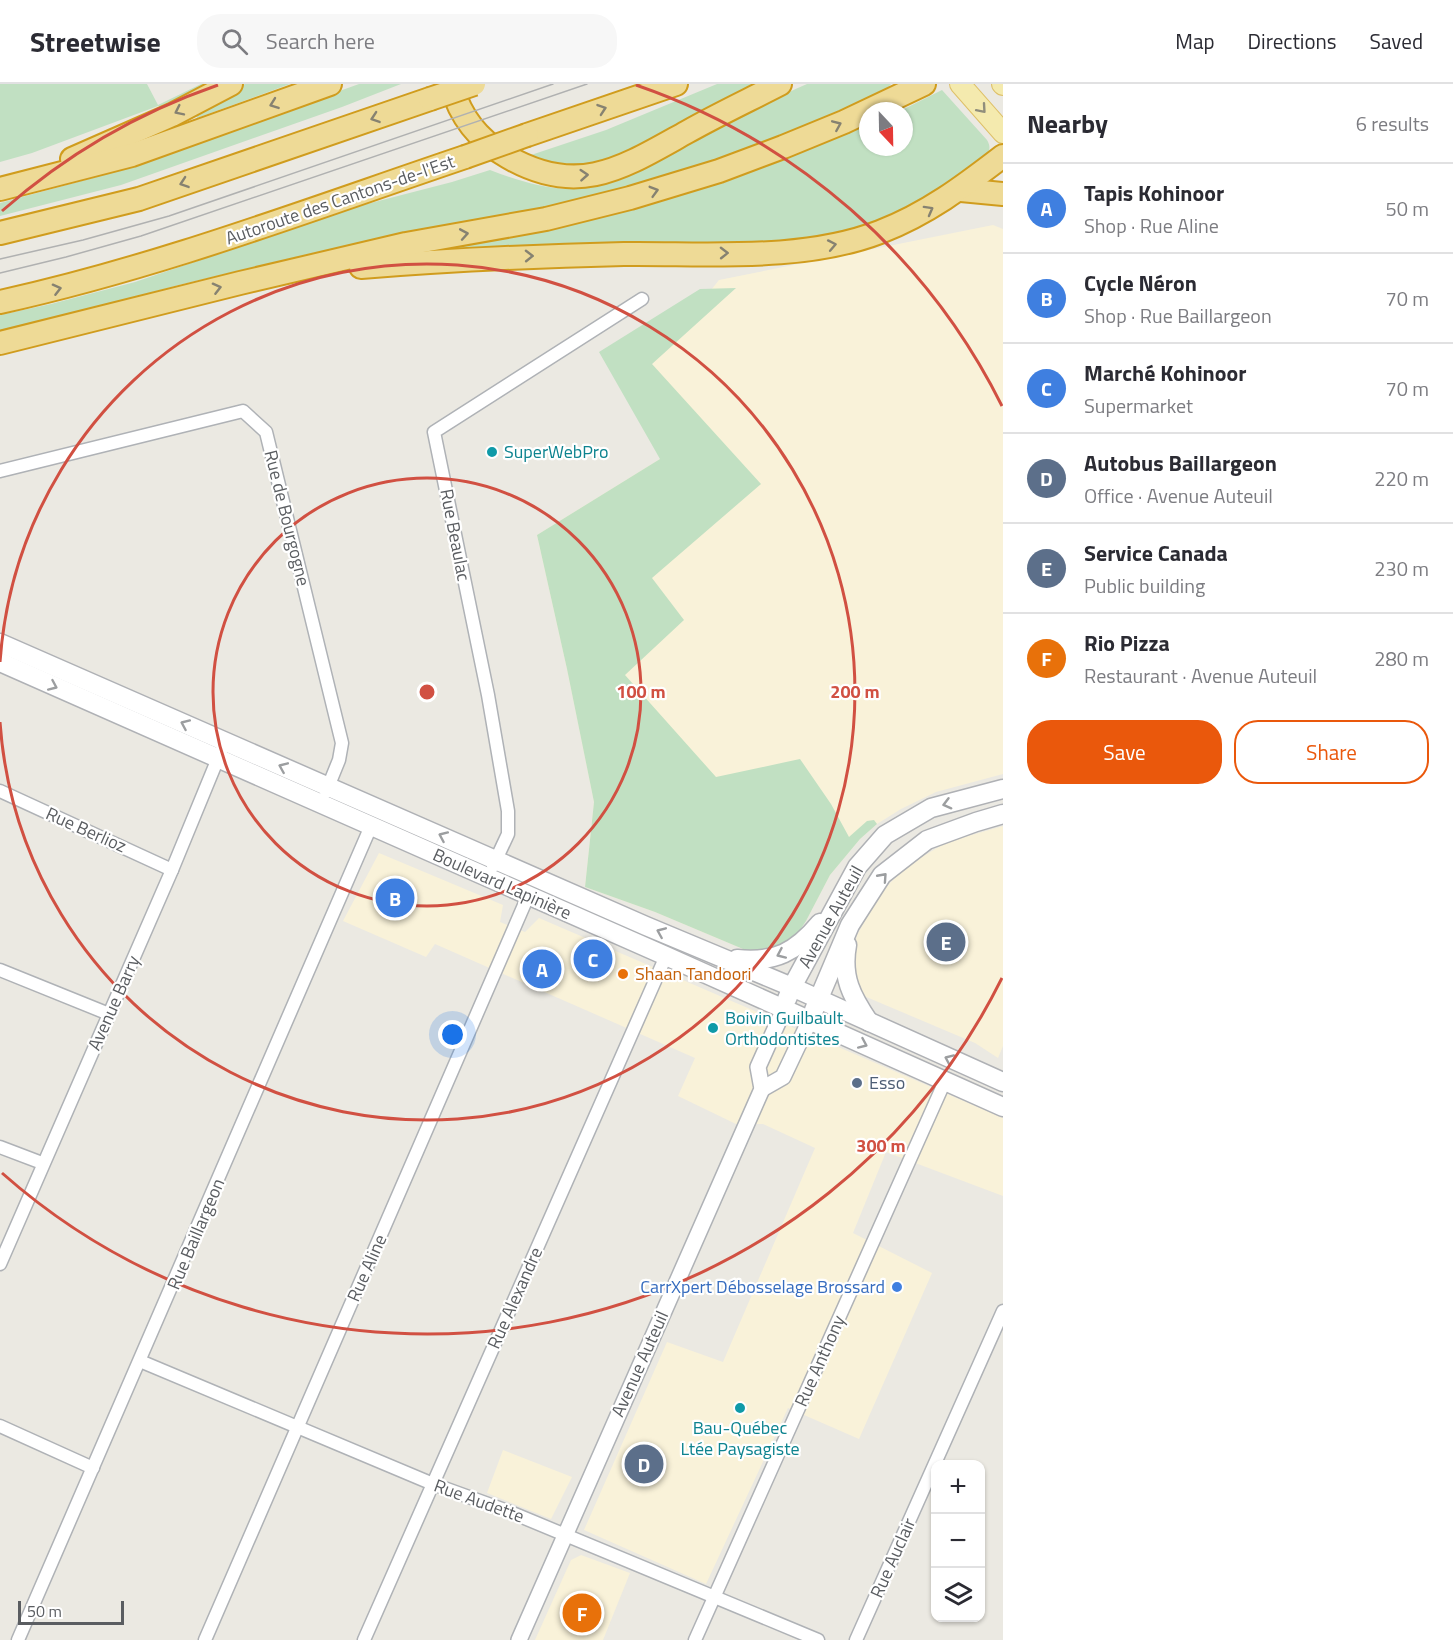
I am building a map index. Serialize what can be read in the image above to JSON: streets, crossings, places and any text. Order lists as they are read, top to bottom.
{
  "streets": {
    "highway": ["Autoroute des Cantons-de-l'Est"],
    "main road": ["Boulevard Lapinière", "Avenue Auteuil"],
    "street": [
      "Rue de Bourgogne",
      "Rue Beaulac",
      "Rue Berlioz",
      "Avenue Barry",
      "Rue Baillargeon",
      "Rue Aline",
      "Rue Alexandre",
      "Rue Anthony",
      "Rue Audette",
      "Rue Auclair"
    ]
  },
  "crossings": [
    ["Rue de Bourgogne", "Boulevard Lapinière"],
    ["Rue Beaulac", "Boulevard Lapinière"],
    ["Rue Berlioz", "Avenue Barry"],
    ["Boulevard Lapinière", "Avenue Auteuil"],
    ["Boulevard Lapinière", "Avenue Barry"],
    ["Boulevard Lapinière", "Rue Baillargeon"],
    ["Boulevard Lapinière", "Rue Aline"],
    ["Boulevard Lapinière", "Rue Alexandre"],
    ["Boulevard Lapinière", "Rue Anthony"],
    ["Avenue Auteuil", "Rue Audette"],
    ["Rue Baillargeon", "Rue Audette"],
    ["Rue Aline", "Rue Audette"],
    ["Rue Alexandre", "Rue Audette"],
    ["Rue Anthony", "Rue Audette"]
  ],
  "places": [
    "SuperWebPro",
    "Shaan Tandoori",
    "Boivin Guilbault Orthodontistes",
    "Esso",
    "CarrXpert Débosselage Brossard",
    "Bau-Québec Ltée Paysagiste"
  ],
  "scale_bar": "50 m",
  "north": "bottom",
  "page": {
    "header": "Streetwise",
    "search": "Search here",
    "nav": ["Map", "Directions", "Saved"],
    "heading": ["Nearby", "6 results"],
    "list": [
      {
        "mark": "A",
        "name": "Tapis Kohinoor",
        "note": "Shop · Rue Aline",
        "value": "50 m"
      },
      {
        "mark": "B",
        "name": "Cycle Néron",
        "note": "Shop · Rue Baillargeon",
        "value": "70 m"
      },
      {
        "mark": "C",
        "name": "Marché Kohinoor",
        "note": "Supermarket",
        "value": "70 m"
      },
      {
        "mark": "D",
        "name": "Autobus Baillargeon",
        "note": "Office · Avenue Auteuil",
        "value": "220 m"
      },
      {
        "mark": "E",
        "name": "Service Canada",
        "note": "Public building",
        "value": "230 m"
      },
      {
        "mark": "F",
        "name": "Rio Pizza",
        "note": "Restaurant · Avenue Auteuil",
        "value": "280 m"
      }
    ],
    "buttons": ["Save", "Share"],
    "pins": [
      "B",
      "E",
      "C",
      "A",
      "D",
      "F"
    ],
    "map_buttons": ["+", "−"],
    "scale": "50 m"
  },
  "rings": ["100 m", "200 m", "300 m"]
}
